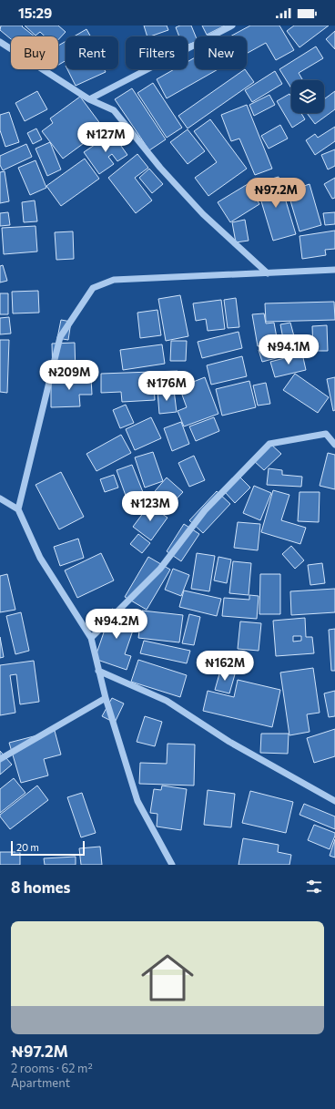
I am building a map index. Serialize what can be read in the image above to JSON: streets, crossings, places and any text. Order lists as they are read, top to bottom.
{
  "scale_bar": "20 m",
  "page": {
    "status": "15:29",
    "chip": [
      "Buy",
      "Rent",
      "Filters",
      "New"
    ],
    "price": [
      "₦127M",
      "₦97.2M",
      "₦94.1M",
      "₦209M",
      "₦176M",
      "₦123M",
      "₦94.2M",
      "₦162M"
    ],
    "scale": "20 m",
    "heading": "8 homes",
    "list": [
      {
        "name": "₦97.2M",
        "note": "2 rooms · 62 m² · Apartment"
      }
    ]
  }
}
